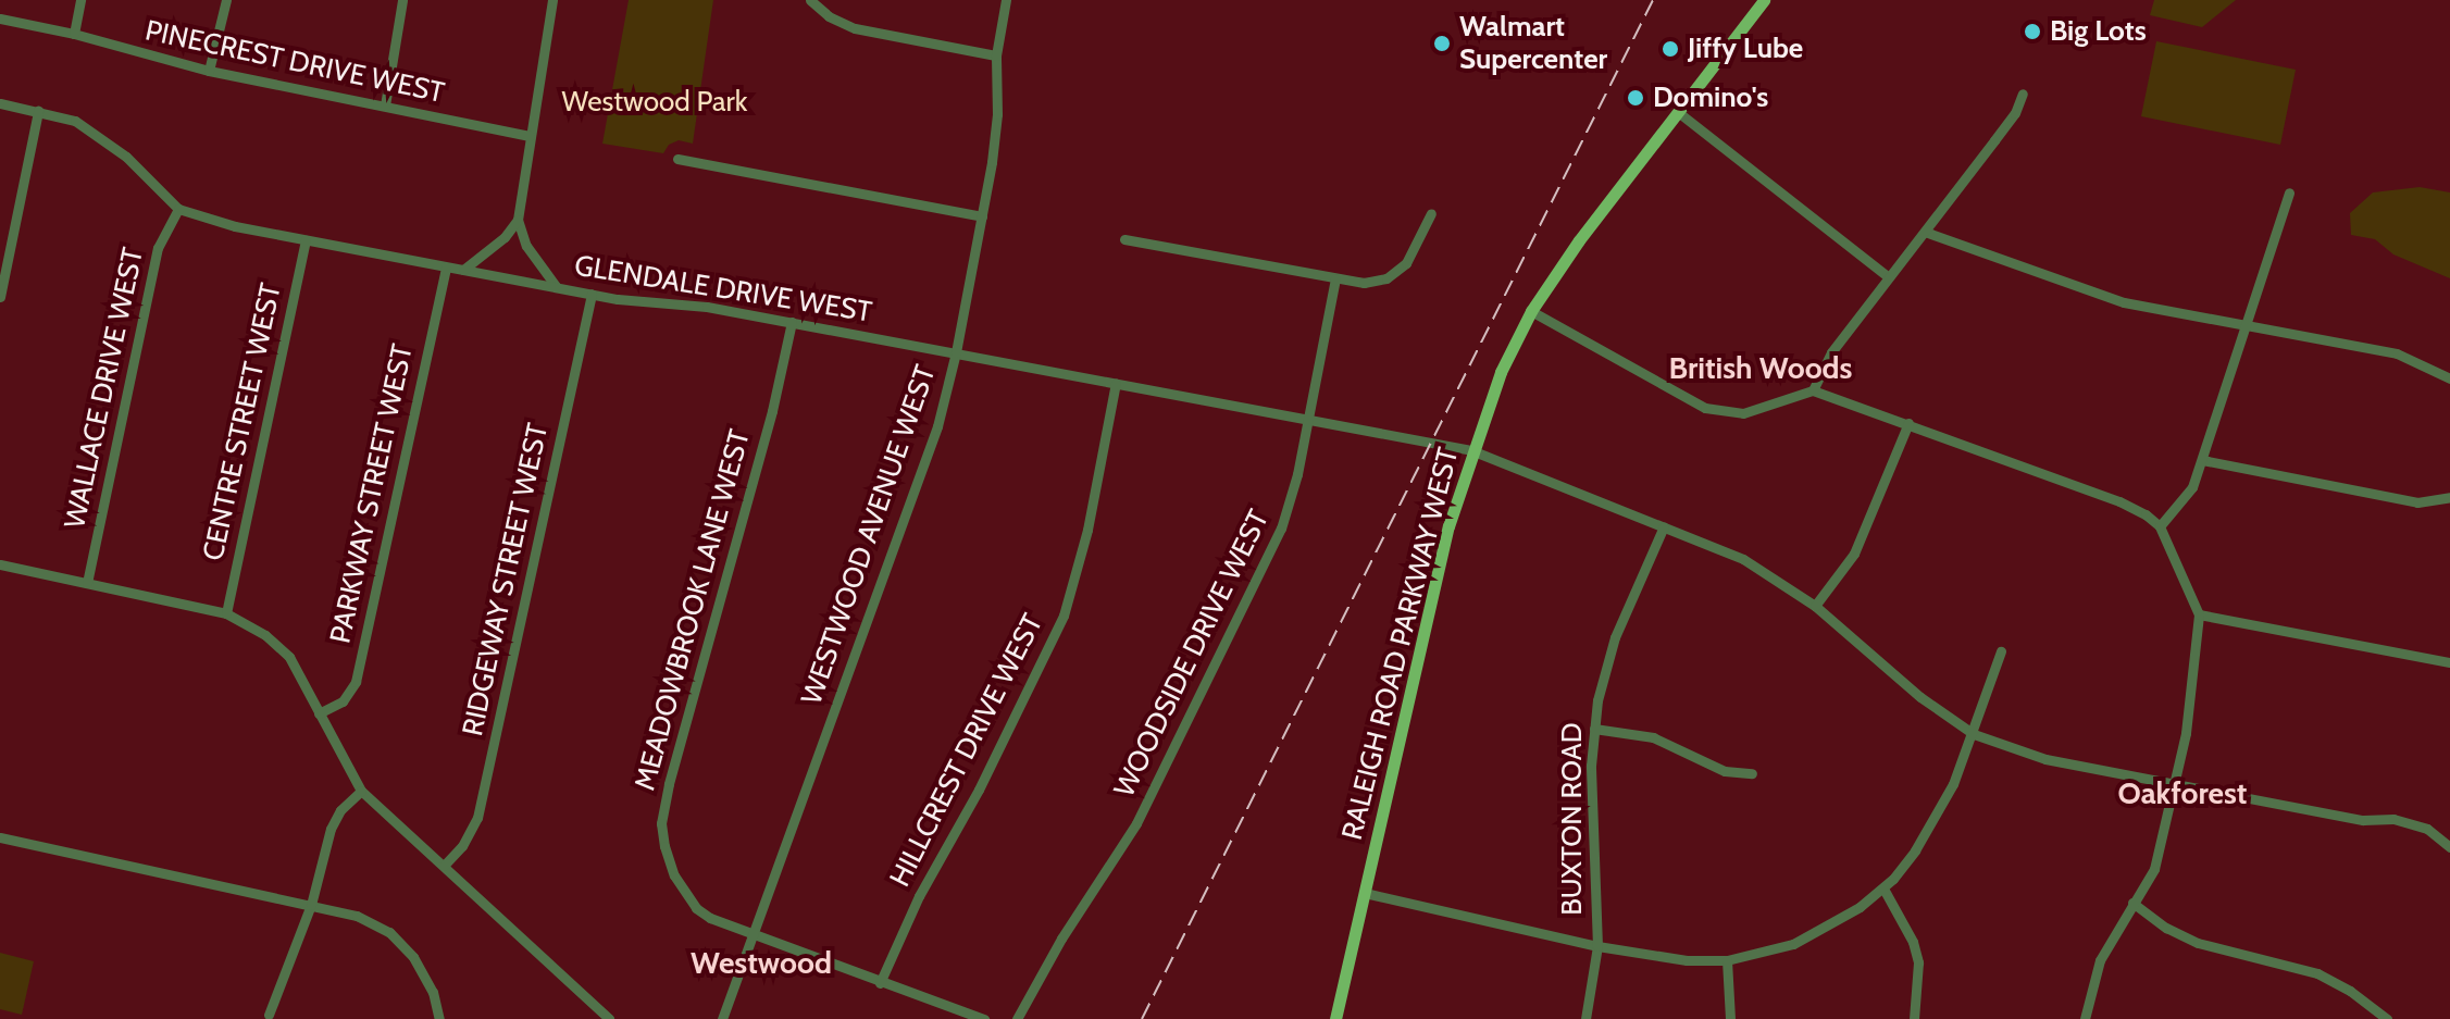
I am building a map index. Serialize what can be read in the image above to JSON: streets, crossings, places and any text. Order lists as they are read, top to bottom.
{
  "streets": {
    "main road": ["RALEIGH ROAD PARKWAY WEST"],
    "street": [
      "PINECREST DRIVE WEST",
      "GLENDALE DRIVE WEST",
      "WALLACE DRIVE WEST",
      "CENTRE STREET WEST",
      "PARKWAY STREET WEST",
      "WESTWOOD AVENUE WEST",
      "RIDGEWAY STREET WEST",
      "MEADOWBROOK LANE WEST",
      "WOODSIDE DRIVE WEST",
      "HILLCREST DRIVE WEST",
      "BUXTON ROAD"
    ]
  },
  "crossings": [
    ["GLENDALE DRIVE WEST", "WALLACE DRIVE WEST"],
    ["GLENDALE DRIVE WEST", "CENTRE STREET WEST"],
    ["GLENDALE DRIVE WEST", "PARKWAY STREET WEST"],
    ["GLENDALE DRIVE WEST", "WESTWOOD AVENUE WEST"],
    ["GLENDALE DRIVE WEST", "RIDGEWAY STREET WEST"],
    ["GLENDALE DRIVE WEST", "MEADOWBROOK LANE WEST"],
    ["GLENDALE DRIVE WEST", "RALEIGH ROAD PARKWAY WEST"],
    ["GLENDALE DRIVE WEST", "WOODSIDE DRIVE WEST"],
    ["GLENDALE DRIVE WEST", "HILLCREST DRIVE WEST"],
    ["GLENDALE DRIVE WEST", "BUXTON ROAD"],
    ["WESTWOOD AVENUE WEST", "MEADOWBROOK LANE WEST"],
    ["MEADOWBROOK LANE WEST", "HILLCREST DRIVE WEST"]
  ],
  "districts": ["British Woods", "Oakforest", "Westwood"],
  "parks": ["Westwood Park"],
  "places": [
    "Big Lots",
    "Walmart Supercenter",
    "Jiffy Lube",
    "Domino's"
  ]
}
